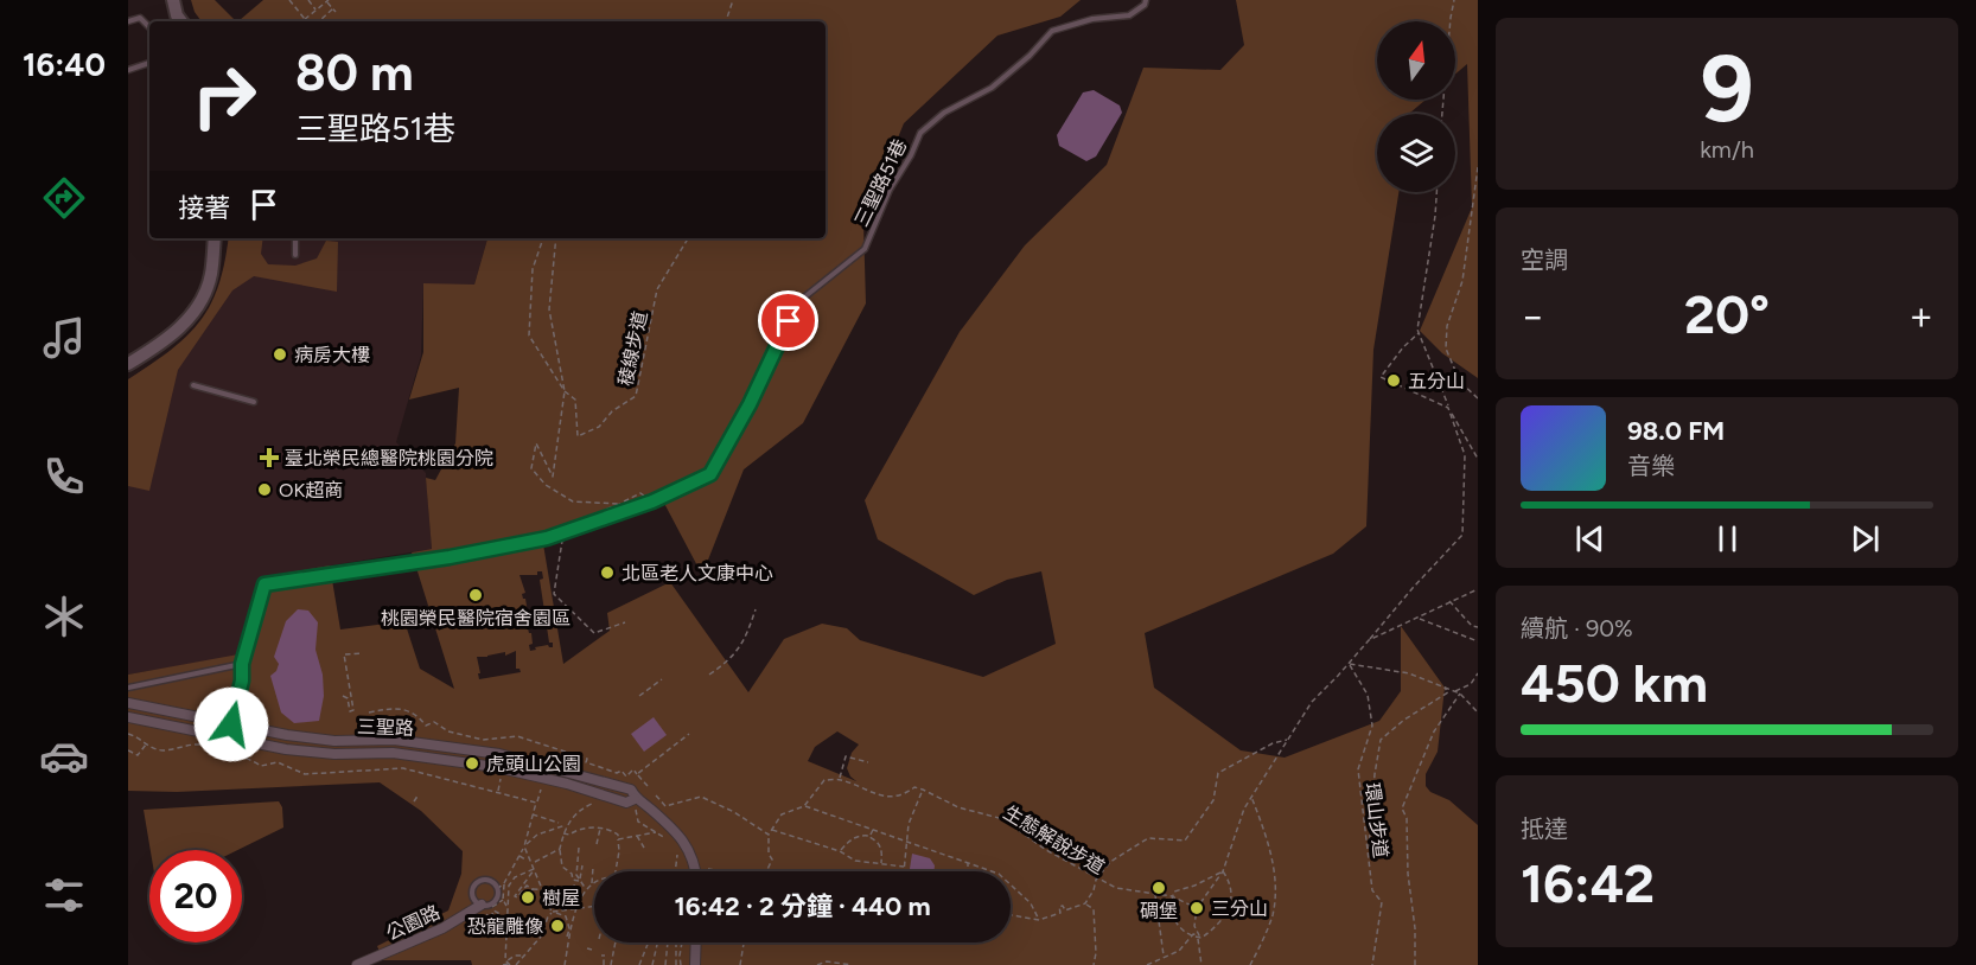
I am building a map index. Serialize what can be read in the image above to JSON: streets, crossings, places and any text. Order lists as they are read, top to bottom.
{
  "streets": {
    "street": ["三聖路", "公園路"],
    "lane": ["三聖路51巷"],
    "path": ["稜線步道", "環山步道", "生態解說步道"]
  },
  "crossings": [
    ["三聖路51巷", "三聖路"]
  ],
  "places": {
    "other": [
      "病房大樓",
      "五分山",
      "OK超商",
      "北區老人文康中心",
      "桃園榮民醫院宿舍園區",
      "虎頭山公園",
      "碉堡",
      "樹屋",
      "三分山",
      "恐龍雕像"
    ],
    "health": ["臺北榮民總醫院桃園分院"]
  },
  "north": "top",
  "page": {
    "tabs": "16:40",
    "tile": [
      ["9", "km/h"],
      "空調",
      ["續航 · 90%", "450 km"],
      ["抵達", "16:42"]
    ],
    "turn": ["80 m", "三聖路51巷"],
    "then": "接著",
    "heat": ["−", "20°", "+"],
    "song": ["98.0 FM", "音樂"],
    "limit": "20",
    "trip": "16:42 · 2 分鐘 · 440 m"
  }
}
